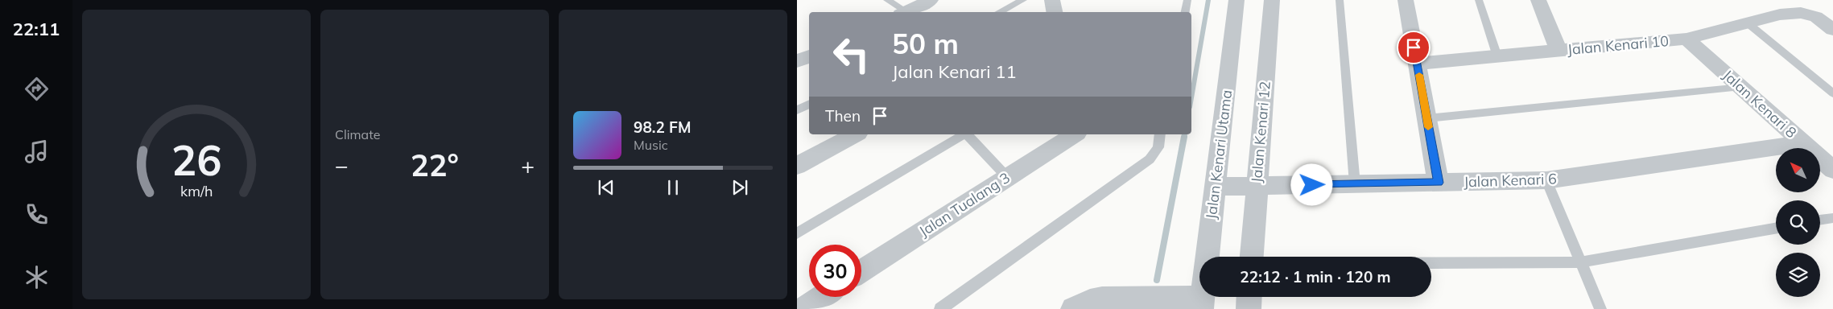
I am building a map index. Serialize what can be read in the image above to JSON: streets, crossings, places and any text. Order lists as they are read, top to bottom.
{
  "streets": {
    "street": [
      "Jalan Kenari 10",
      "Jalan Kenari 8",
      "Jalan Kenari 12",
      "Jalan Kenari Utama",
      "Jalan Kenari 6",
      "Jalan Tualang 3"
    ]
  },
  "crossings": [
    ["Jalan Kenari 10", "Jalan Kenari 8"],
    ["Jalan Kenari 8", "Jalan Kenari 6"],
    ["Jalan Kenari 12", "Jalan Kenari 6"],
    ["Jalan Kenari Utama", "Jalan Kenari 6"]
  ],
  "north": "top left",
  "page": {
    "tabs": "22:11",
    "tile": "Climate",
    "turn": ["50 m", "Jalan Kenari 11"],
    "then": "Then",
    "song": ["98.2 FM", "Music"],
    "heat": ["−", "22°", "+"],
    "limit": "30",
    "trip": "22:12 · 1 min · 120 m",
    "gauge": ["26", "km/h"]
  }
}
